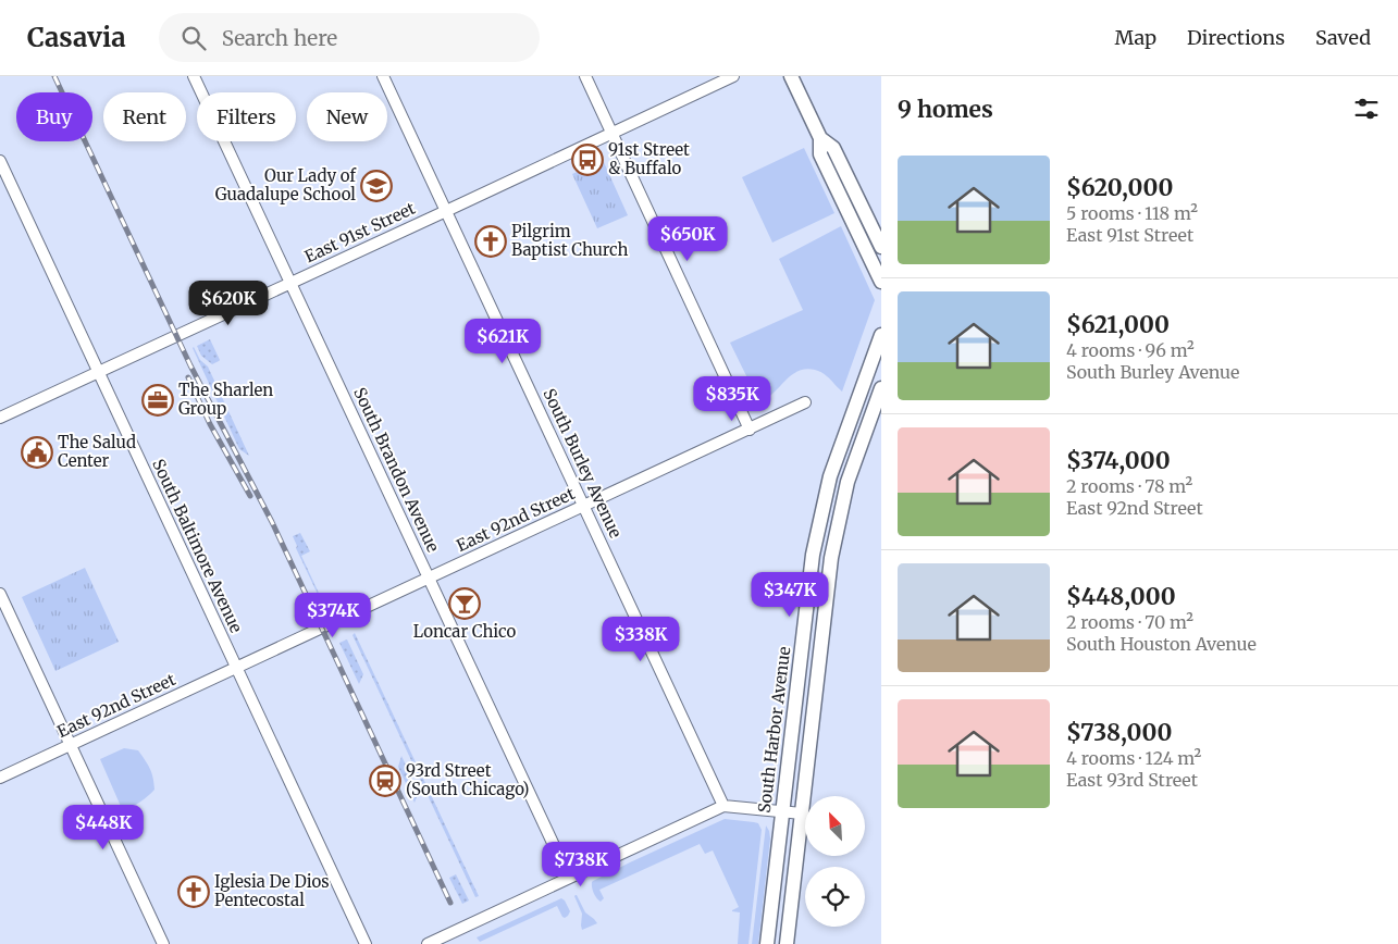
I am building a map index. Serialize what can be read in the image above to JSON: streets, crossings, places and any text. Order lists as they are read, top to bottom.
{
  "streets": {
    "main road": ["South Harbor Avenue"],
    "street": [
      "East 91st Street",
      "South Burley Avenue",
      "South Brandon Avenue",
      "East 92nd Street",
      "South Baltimore Avenue"
    ]
  },
  "crossings": [
    ["East 91st Street", "South Burley Avenue"],
    ["East 91st Street", "South Brandon Avenue"],
    ["East 91st Street", "South Baltimore Avenue"],
    ["South Burley Avenue", "East 92nd Street"],
    ["South Brandon Avenue", "East 92nd Street"],
    ["East 92nd Street", "South Baltimore Avenue"]
  ],
  "places": {
    "bus stop": ["91st Street & Buffalo"],
    "school or university": ["Our Lady of Guadalupe School"],
    "church": ["Pilgrim Baptist Church", "Iglesia De Dios Pentecostal"],
    "office": ["The Sharlen Group"],
    "public building": ["The Salud Center"],
    "bar": ["Loncar Chico"],
    "station": ["93rd Street (South Chicago)"]
  },
  "north": "top left",
  "page": {
    "header": "Casavia",
    "search": "Search here",
    "nav": ["Map", "Directions", "Saved"],
    "heading": "9 homes",
    "chip": [
      "Buy",
      "Rent",
      "Filters",
      "New"
    ],
    "list": [
      {
        "name": "$620,000",
        "note": "5 rooms · 118 m² · East 91st Street"
      },
      {
        "name": "$621,000",
        "note": "4 rooms · 96 m² · South Burley Avenue"
      },
      {
        "name": "$374,000",
        "note": "2 rooms · 78 m² · East 92nd Street"
      },
      {
        "name": "$448,000",
        "note": "2 rooms · 70 m² · South Houston Avenue"
      },
      {
        "name": "$738,000",
        "note": "4 rooms · 124 m² · East 93rd Street"
      }
    ],
    "price": [
      "$650K",
      "$620K",
      "$621K",
      "$835K",
      "$347K",
      "$374K",
      "$338K",
      "$448K",
      "$738K"
    ]
  }
}
